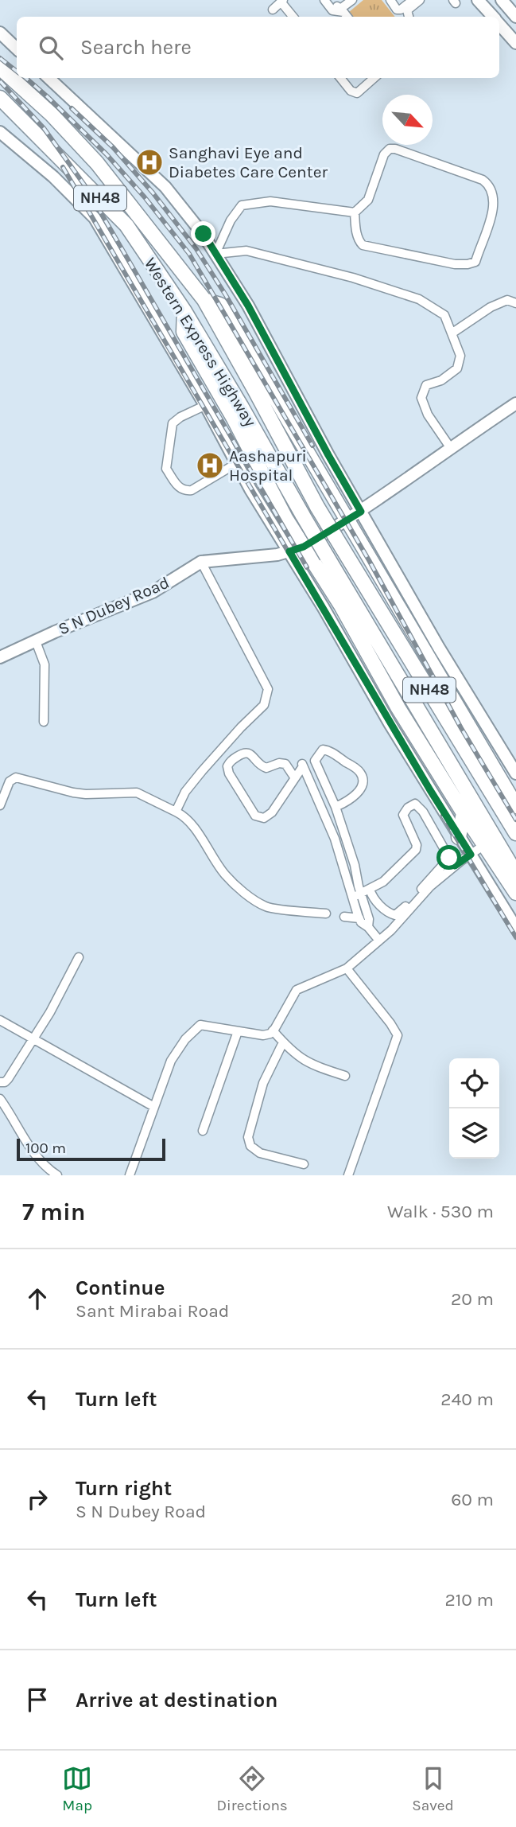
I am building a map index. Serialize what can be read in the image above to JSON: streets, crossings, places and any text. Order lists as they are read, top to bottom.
{
  "streets": {
    "highway": ["NH48", "Western Express Highway"],
    "street": ["S N Dubey Road"]
  },
  "places": {
    "hospital": ["Sanghavi Eye and Diabetes Care Center", "Aashapuri Hospital"]
  },
  "scale_bar": "100 m",
  "north": "bottom right",
  "page": {
    "search": "Search here",
    "scale": "100 m",
    "heading": ["7 min", "Walk · 530 m"],
    "list": [
      ["Continue", "Sant Mirabai Road", "20 m"],
      ["Turn left", "240 m"],
      ["Turn right", "S N Dubey Road", "60 m"],
      ["Turn left", "210 m"],
      "Arrive at destination"
    ],
    "nav": ["Map", "Directions", "Saved"]
  }
}
